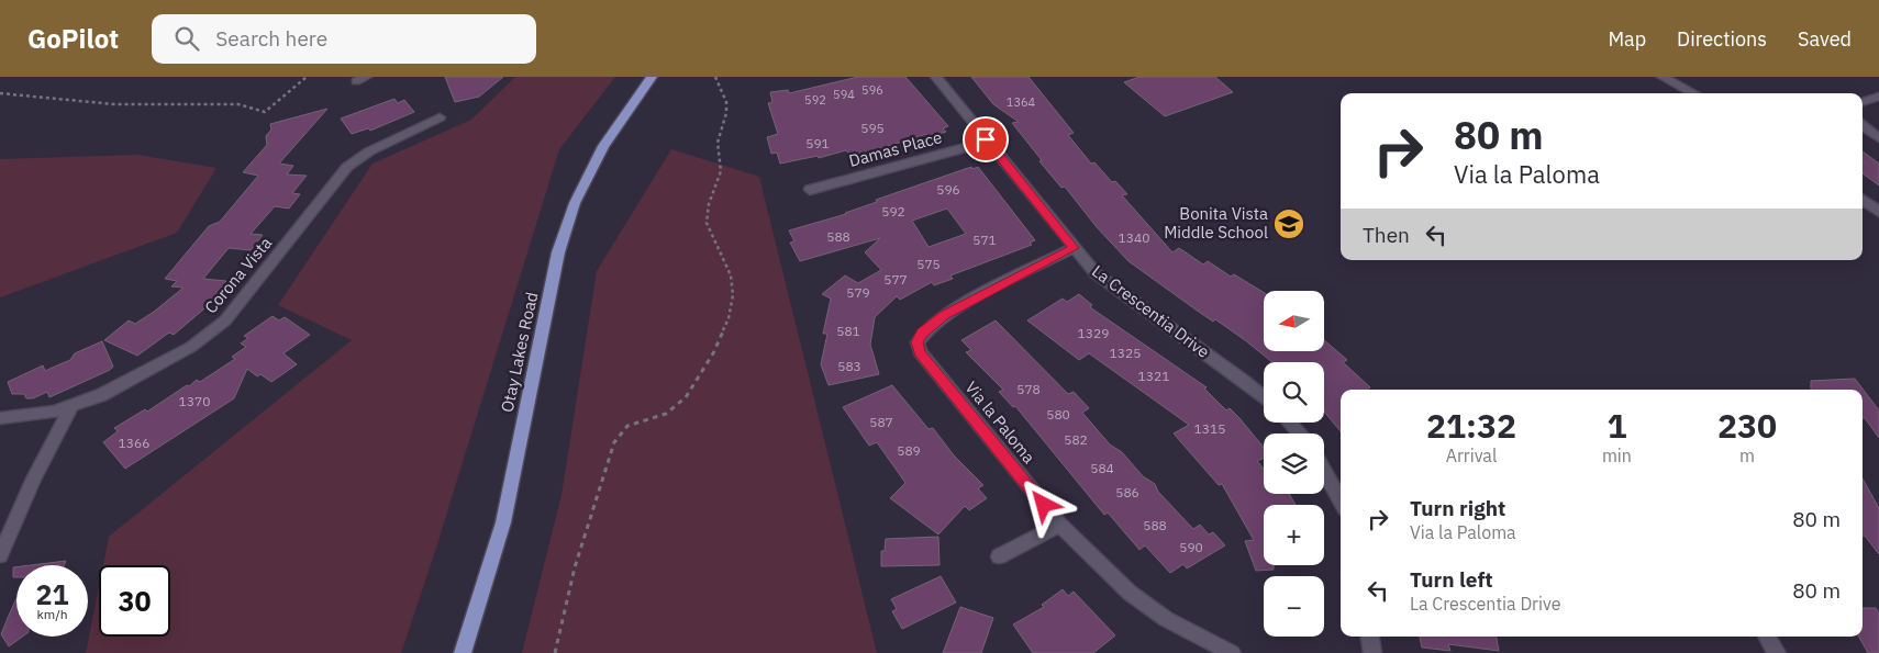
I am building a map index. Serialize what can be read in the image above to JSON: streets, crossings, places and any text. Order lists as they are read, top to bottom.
{
  "streets": {
    "main road": ["Otay Lakes Road"],
    "street": [
      "Damas Place",
      "Corona Vista",
      "La Crescentia Drive",
      "Via la Paloma"
    ]
  },
  "crossings": [
    ["Damas Place", "La Crescentia Drive"],
    ["La Crescentia Drive", "Via la Paloma"]
  ],
  "places": {
    "school or university": ["Bonita Vista Middle School"]
  },
  "house_numbers": [
    "596",
    "594",
    "592",
    "1364",
    "595",
    "591",
    "596",
    "592",
    "588",
    "1340",
    "571",
    "575",
    "577",
    "579",
    "581",
    "1329",
    "1325",
    "583",
    "1321",
    "578",
    "1370",
    "580",
    "587",
    "1315",
    "582",
    "1366",
    "589",
    "584",
    "586",
    "588",
    "590"
  ],
  "north": "left",
  "page": {
    "header": "GoPilot",
    "search": "Search here",
    "nav": ["Map", "Directions", "Saved"],
    "turn": ["80 m", "Via la Paloma"],
    "then": "Then",
    "map_buttons": ["+", "−"],
    "eta": [
      "21:32",
      "Arrival",
      "1",
      "min",
      "230",
      "m"
    ],
    "list": [
      {
        "name": "Turn right",
        "note": "Via la Paloma",
        "value": "80 m"
      },
      {
        "name": "Turn left",
        "note": "La Crescentia Drive",
        "value": "80 m"
      }
    ],
    "speed": "21 km/h",
    "limit": "30"
  }
}
